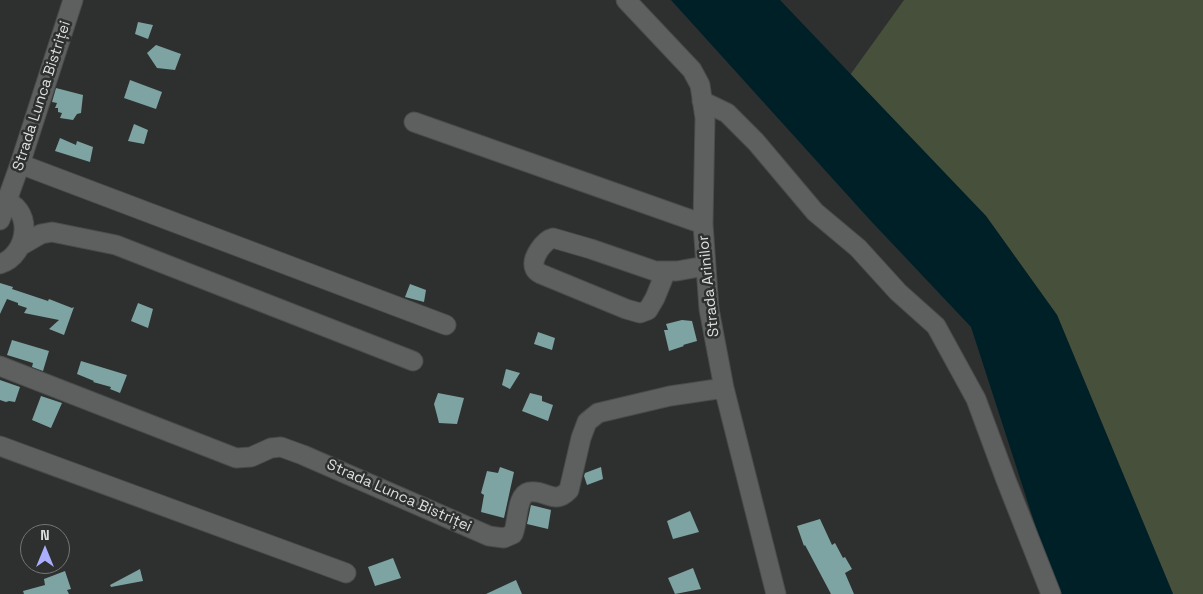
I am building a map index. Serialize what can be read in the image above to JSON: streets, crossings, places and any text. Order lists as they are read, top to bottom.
{
  "streets": {
    "street": ["Strada Lunca Bistriței", "Strada Arinilor"]
  },
  "crossings": [
    ["Strada Lunca Bistriței", "Strada Arinilor"]
  ],
  "north": "top"
}
